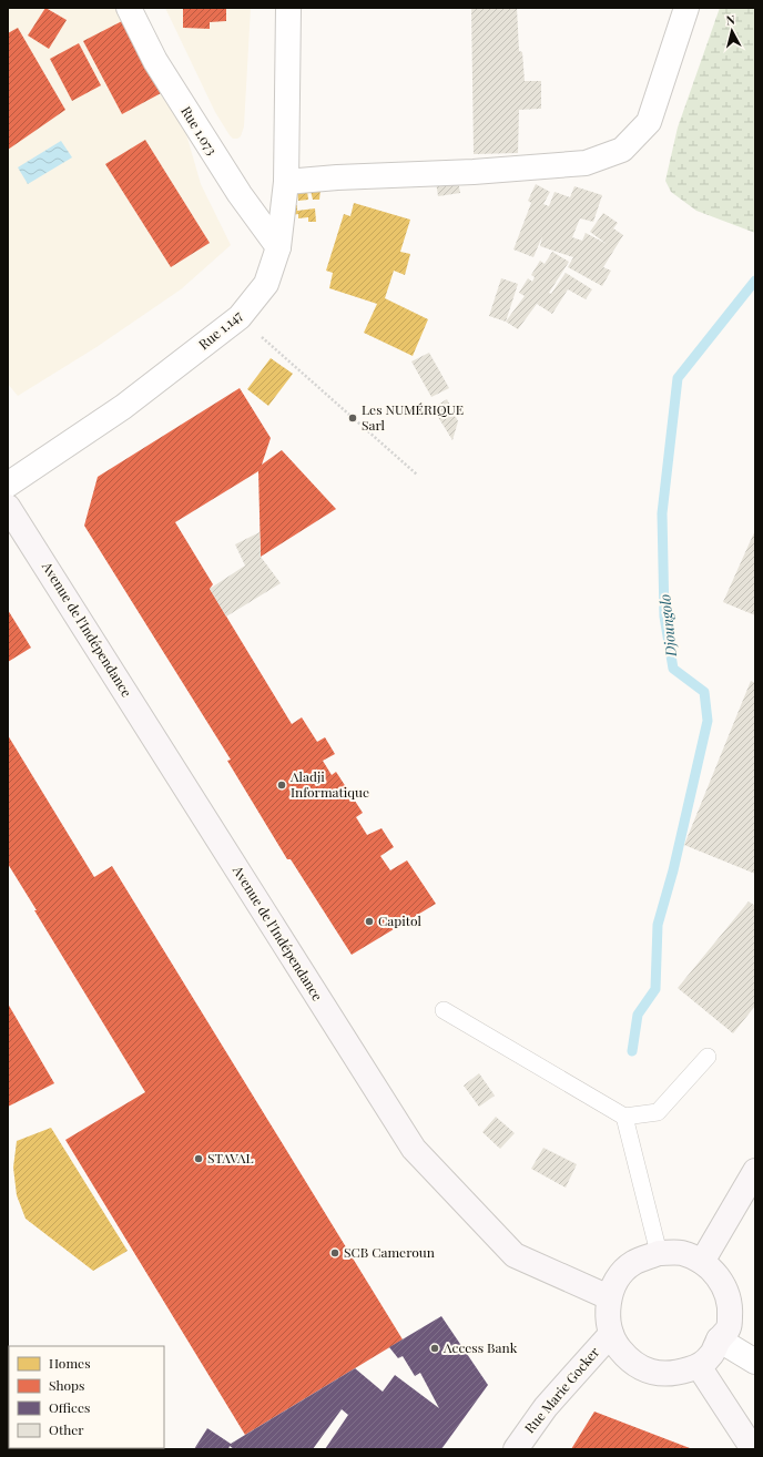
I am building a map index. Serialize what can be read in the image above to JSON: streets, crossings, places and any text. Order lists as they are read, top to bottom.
{
  "streets": {
    "main road": ["Avenue de l'Indépendance", "Rue Marie Gocker"],
    "street": ["Rue 1.073", "Rue 1.147"]
  },
  "crossings": [
    ["Rue 1.073", "Rue 1.147"],
    ["Avenue de l'Indépendance", "Rue Marie Gocker"]
  ],
  "water": ["Djoungolo"],
  "places": [
    "Les NUMÉRIQUE Sarl",
    "Aladji Informatique",
    "Capitol",
    "STAVAL",
    "SCB Cameroun",
    "Access Bank"
  ],
  "legend": [
    "Homes",
    "Shops",
    "Offices",
    "Other"
  ],
  "north": "top"
}
